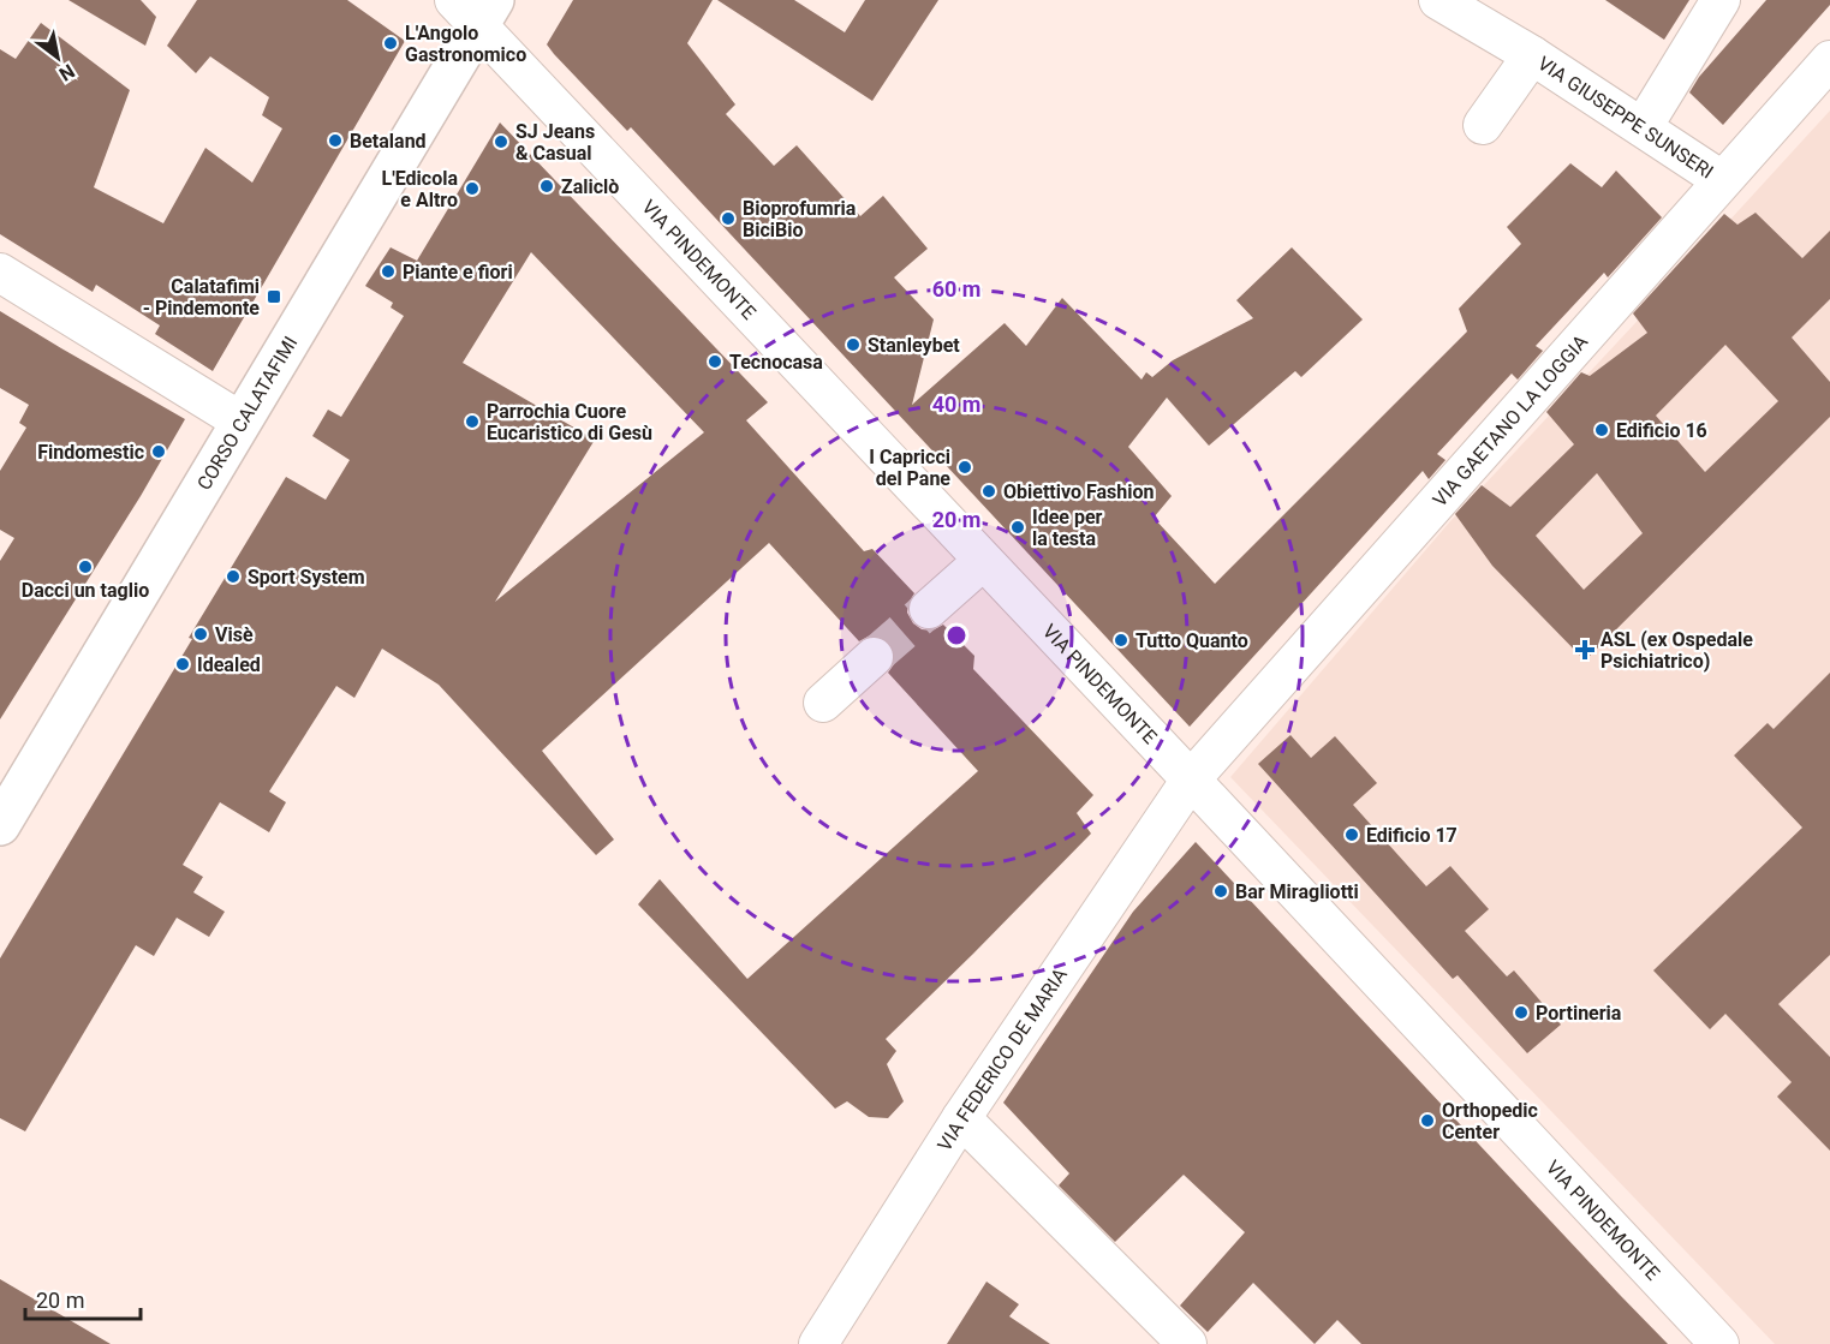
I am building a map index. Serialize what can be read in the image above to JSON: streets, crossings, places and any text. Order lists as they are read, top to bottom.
{
  "streets": {
    "main road": ["CORSO CALATAFIMI"],
    "street": [
      "VIA GIUSEPPE SUNSERI",
      "VIA PINDEMONTE",
      "VIA GAETANO LA LOGGIA",
      "VIA FEDERICO DE MARIA"
    ]
  },
  "crossings": [
    ["VIA GIUSEPPE SUNSERI", "VIA GAETANO LA LOGGIA"],
    ["VIA PINDEMONTE", "CORSO CALATAFIMI"],
    ["VIA PINDEMONTE", "VIA GAETANO LA LOGGIA"],
    ["VIA PINDEMONTE", "VIA FEDERICO DE MARIA"],
    ["VIA GAETANO LA LOGGIA", "VIA FEDERICO DE MARIA"]
  ],
  "places": {
    "other": [
      "L'Angolo Gastronomico",
      "Betaland",
      "SJ Jeans & Casual",
      "Zaliclò",
      "L'Edicola e Altro",
      "Bioprofumria BiciBio",
      "Piante e fiori",
      "Stanleybet",
      "Tecnocasa",
      "Parrochia Cuore Eucaristico di Gesù",
      "Edificio 16",
      "Findomestic",
      "I Capricci del Pane",
      "Obiettivo Fashion",
      "Idee per la testa",
      "Dacci un taglio",
      "Sport System",
      "Visè",
      "Tutto Quanto",
      "Idealed",
      "Edificio 17",
      "Bar Miragliotti",
      "Portineria",
      "Orthopedic Center"
    ],
    "transit": ["Calatafimi - Pindemonte"],
    "health": ["ASL (ex Ospedale Psichiatrico)"]
  },
  "scale_bar": "20 m",
  "north": "bottom right",
  "rings": ["60 m", "40 m", "20 m"]
}
